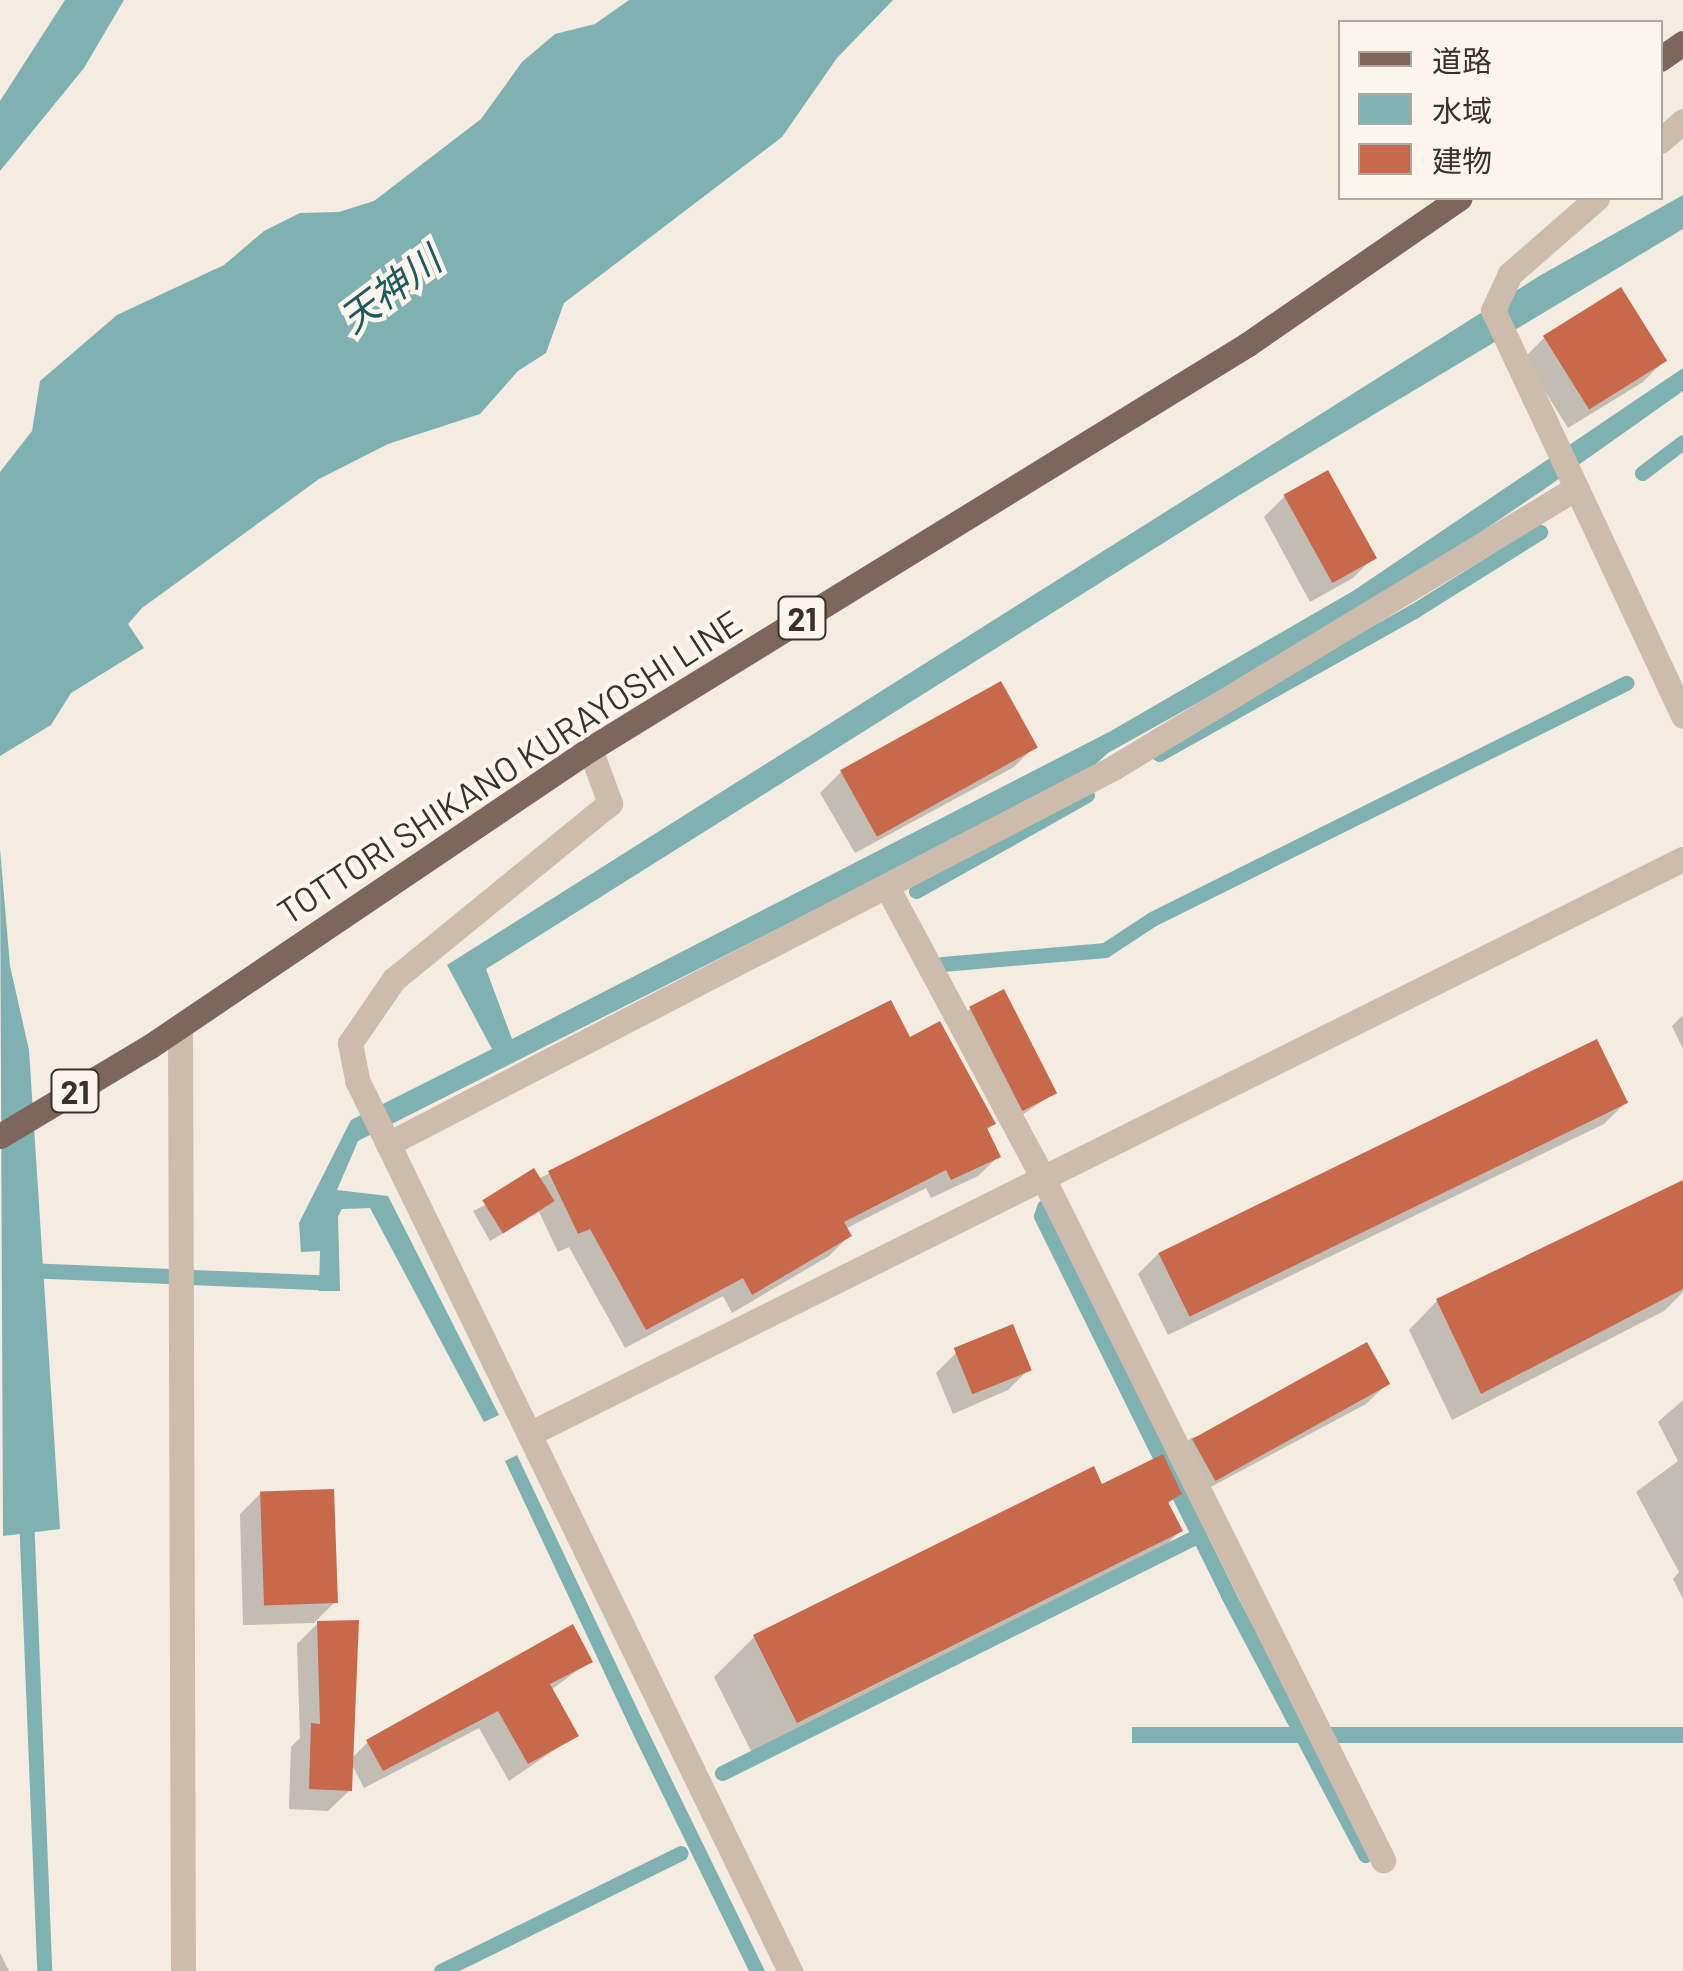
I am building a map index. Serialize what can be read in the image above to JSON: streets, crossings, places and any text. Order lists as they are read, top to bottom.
{
  "streets": {
    "main road": ["21", "TOTTORI SHIKANO KURAYOSHI LINE"]
  },
  "water": ["天神川"],
  "legend": ["道路", "水域", "建物"]
}
